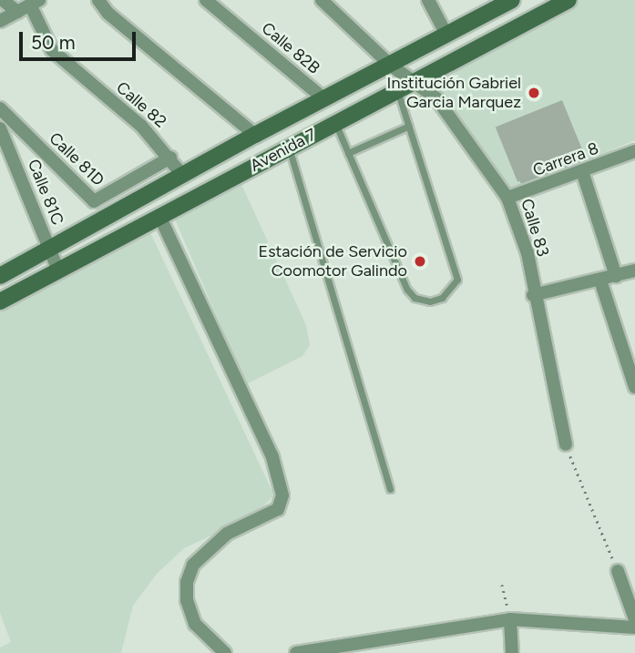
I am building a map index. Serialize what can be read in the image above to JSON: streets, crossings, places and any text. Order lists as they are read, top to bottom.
{
  "streets": {
    "main road": ["Avenida 7"],
    "street": [
      "Calle 82B",
      "Calle 82",
      "Calle 81D",
      "Carrera 8",
      "Calle 81C",
      "Calle 83"
    ]
  },
  "crossings": [
    ["Calle 82B", "Avenida 7"],
    ["Calle 82", "Avenida 7"],
    ["Calle 82", "Calle 81D"],
    ["Avenida 7", "Calle 81C"],
    ["Avenida 7", "Calle 83"],
    ["Carrera 8", "Calle 83"]
  ],
  "places": ["Institución Gabriel Garcia Marquez", "Estación de Servicio Coomotor Galindo"],
  "scale_bar": "50 m"
}
